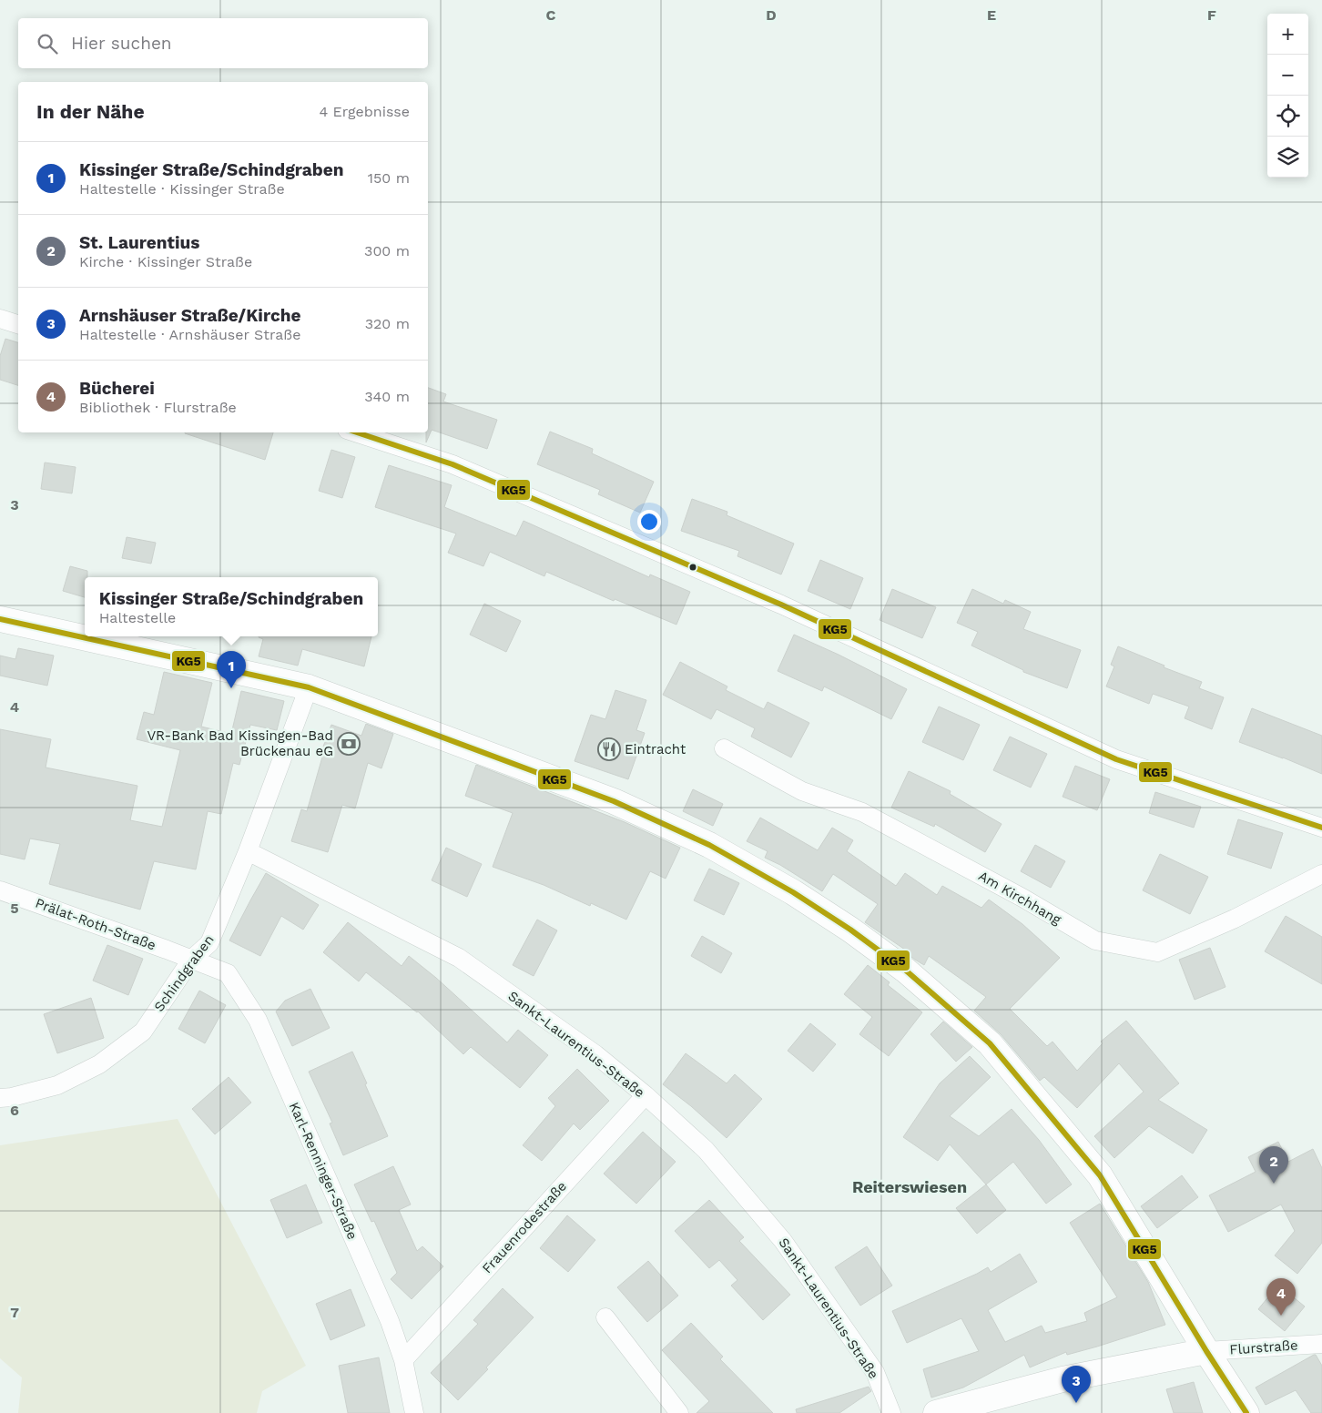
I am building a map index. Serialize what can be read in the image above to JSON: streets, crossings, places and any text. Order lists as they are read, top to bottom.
{
  "streets": {
    "street": [
      "Am Kirchhang",
      "Prälat-Roth-Straße",
      "Schindgraben",
      "Sankt-Laurentius-Straße",
      "Karl-Renninger-Straße",
      "Frauenrodestraße",
      "Flurstraße"
    ]
  },
  "crossings": [
    ["Prälat-Roth-Straße", "Schindgraben"],
    ["Prälat-Roth-Straße", "Karl-Renninger-Straße"],
    ["Schindgraben", "Sankt-Laurentius-Straße"],
    ["Schindgraben", "Karl-Renninger-Straße"],
    ["Sankt-Laurentius-Straße", "Frauenrodestraße"],
    ["Karl-Renninger-Straße", "Frauenrodestraße"]
  ],
  "districts": ["Reiterswiesen"],
  "places": {
    "bank": ["VR-Bank Bad Kissingen-Bad Brückenau eG"],
    "restaurant": ["Eintracht"]
  },
  "lines": ["transit line KG5"],
  "page": {
    "map_buttons": ["+", "−"],
    "search": "Hier suchen",
    "heading": ["In der Nähe", "4 Ergebnisse"],
    "list": [
      {
        "mark": "1",
        "name": "Kissinger Straße/Schindgraben",
        "note": "Haltestelle · Kissinger Straße",
        "value": "150 m"
      },
      {
        "mark": "2",
        "name": "St. Laurentius",
        "note": "Kirche · Kissinger Straße",
        "value": "300 m"
      },
      {
        "mark": "3",
        "name": "Arnshäuser Straße/Kirche",
        "note": "Haltestelle · Arnshäuser Straße",
        "value": "320 m"
      },
      {
        "mark": "4",
        "name": "Bücherei",
        "note": "Bibliothek · Flurstraße",
        "value": "340 m"
      }
    ],
    "popup": ["Kissinger Straße/Schindgraben", "Haltestelle"],
    "pins": [
      "1",
      "2",
      "4",
      "3"
    ]
  },
  "grid": {
    "columns": [
      "C",
      "D",
      "E",
      "F"
    ],
    "rows": [
      "3",
      "4",
      "5",
      "6",
      "7"
    ]
  }
}
